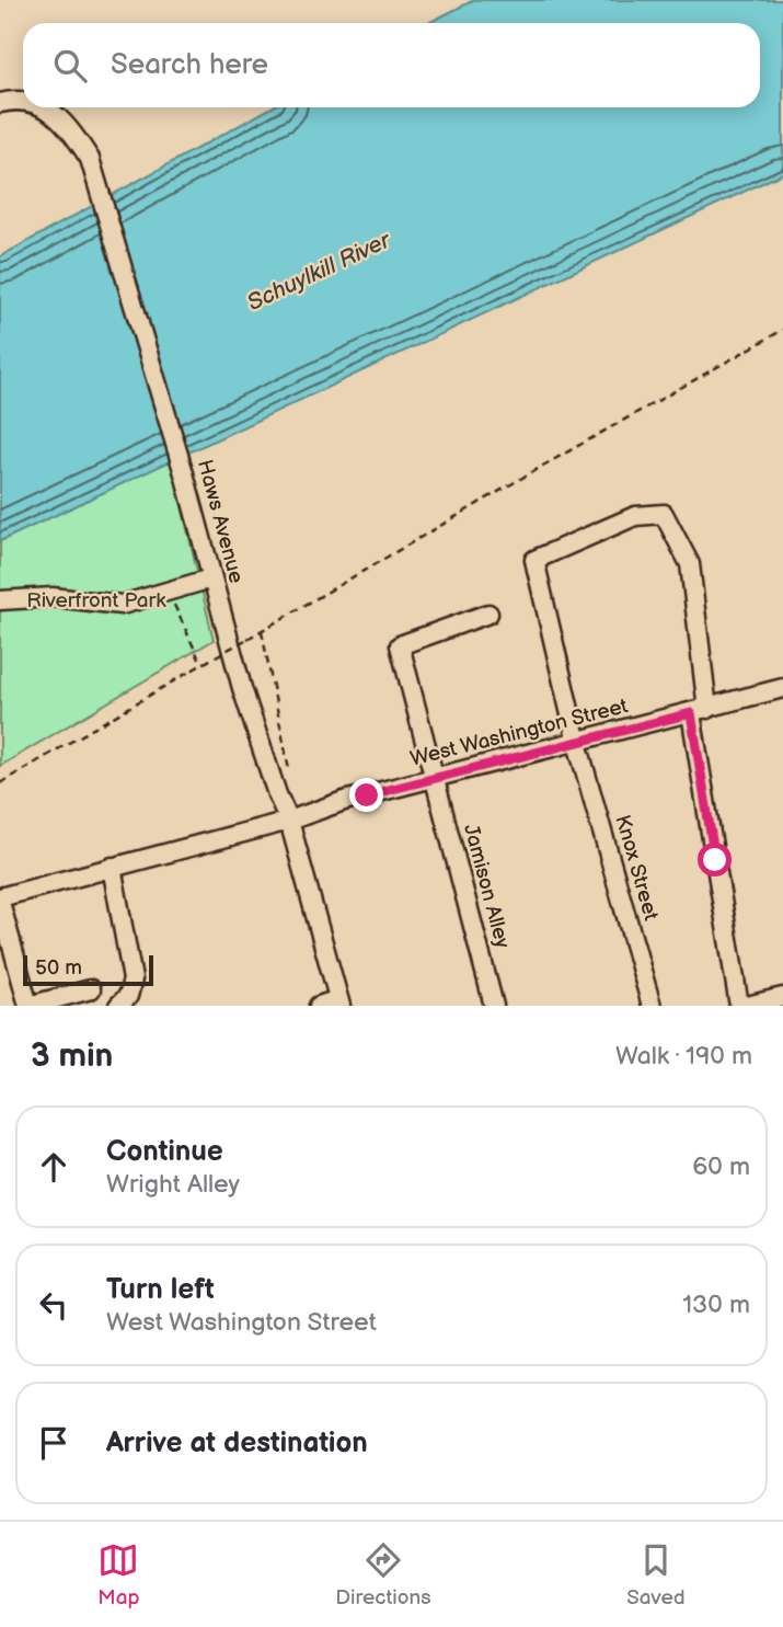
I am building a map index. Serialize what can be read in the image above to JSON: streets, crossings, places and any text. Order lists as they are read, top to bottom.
{
  "streets": {
    "street": [
      "Haws Avenue",
      "West Washington Street",
      "Knox Street",
      "Jamison Alley"
    ]
  },
  "crossings": [
    ["Haws Avenue", "West Washington Street"],
    ["West Washington Street", "Knox Street"],
    ["West Washington Street", "Jamison Alley"]
  ],
  "water": ["Schuylkill River"],
  "parks": ["Riverfront Park"],
  "scale_bar": "50 m",
  "page": {
    "search": "Search here",
    "scale": "50 m",
    "heading": ["3 min", "Walk · 190 m"],
    "list": [
      ["Continue", "Wright Alley", "60 m"],
      ["Turn left", "West Washington Street", "130 m"],
      "Arrive at destination"
    ],
    "nav": ["Map", "Directions", "Saved"]
  }
}
